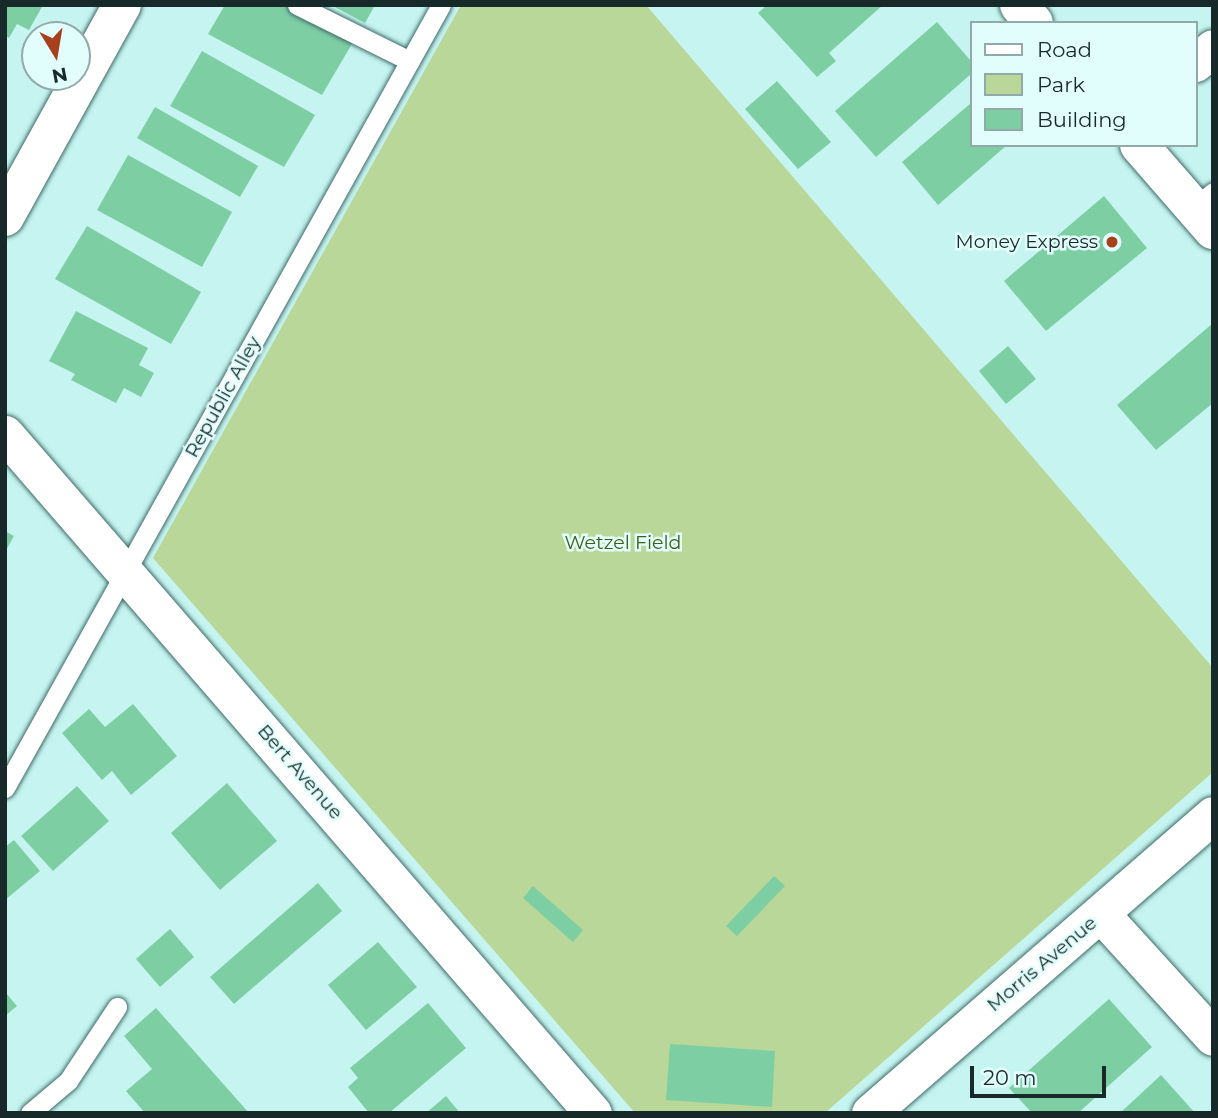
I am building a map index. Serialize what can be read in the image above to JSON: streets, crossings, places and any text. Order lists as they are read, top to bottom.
{
  "streets": {
    "street": ["Bert Avenue", "Morris Avenue"],
    "lane": ["Republic Alley"]
  },
  "crossings": [
    ["Republic Alley", "Bert Avenue"]
  ],
  "parks": ["Wetzel Field"],
  "places": ["Money Express"],
  "legend": ["Road", "Park", "Building"],
  "scale_bar": "20 m",
  "north": "bottom"
}
